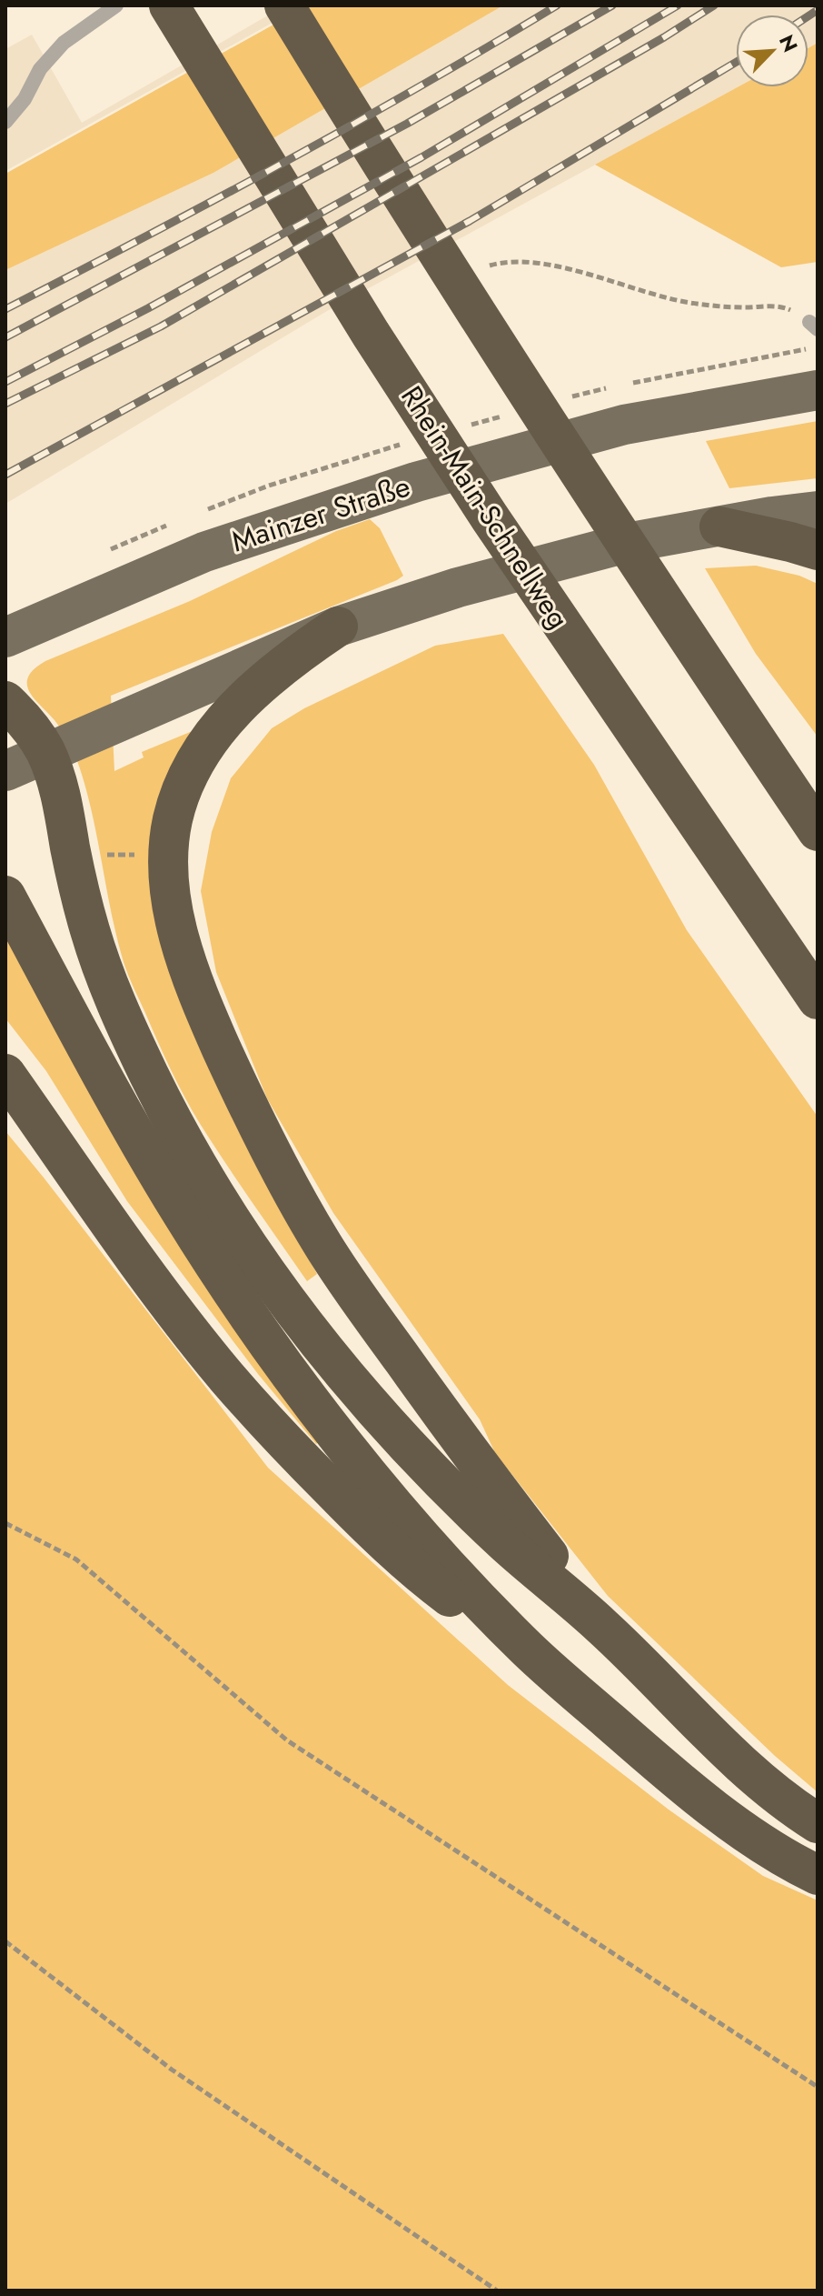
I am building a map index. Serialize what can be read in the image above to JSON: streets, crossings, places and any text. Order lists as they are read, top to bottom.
{
  "streets": {
    "highway": ["Rhein-Main-Schnellweg"],
    "main road": ["Mainzer Straße"]
  },
  "north": "top right"
}
